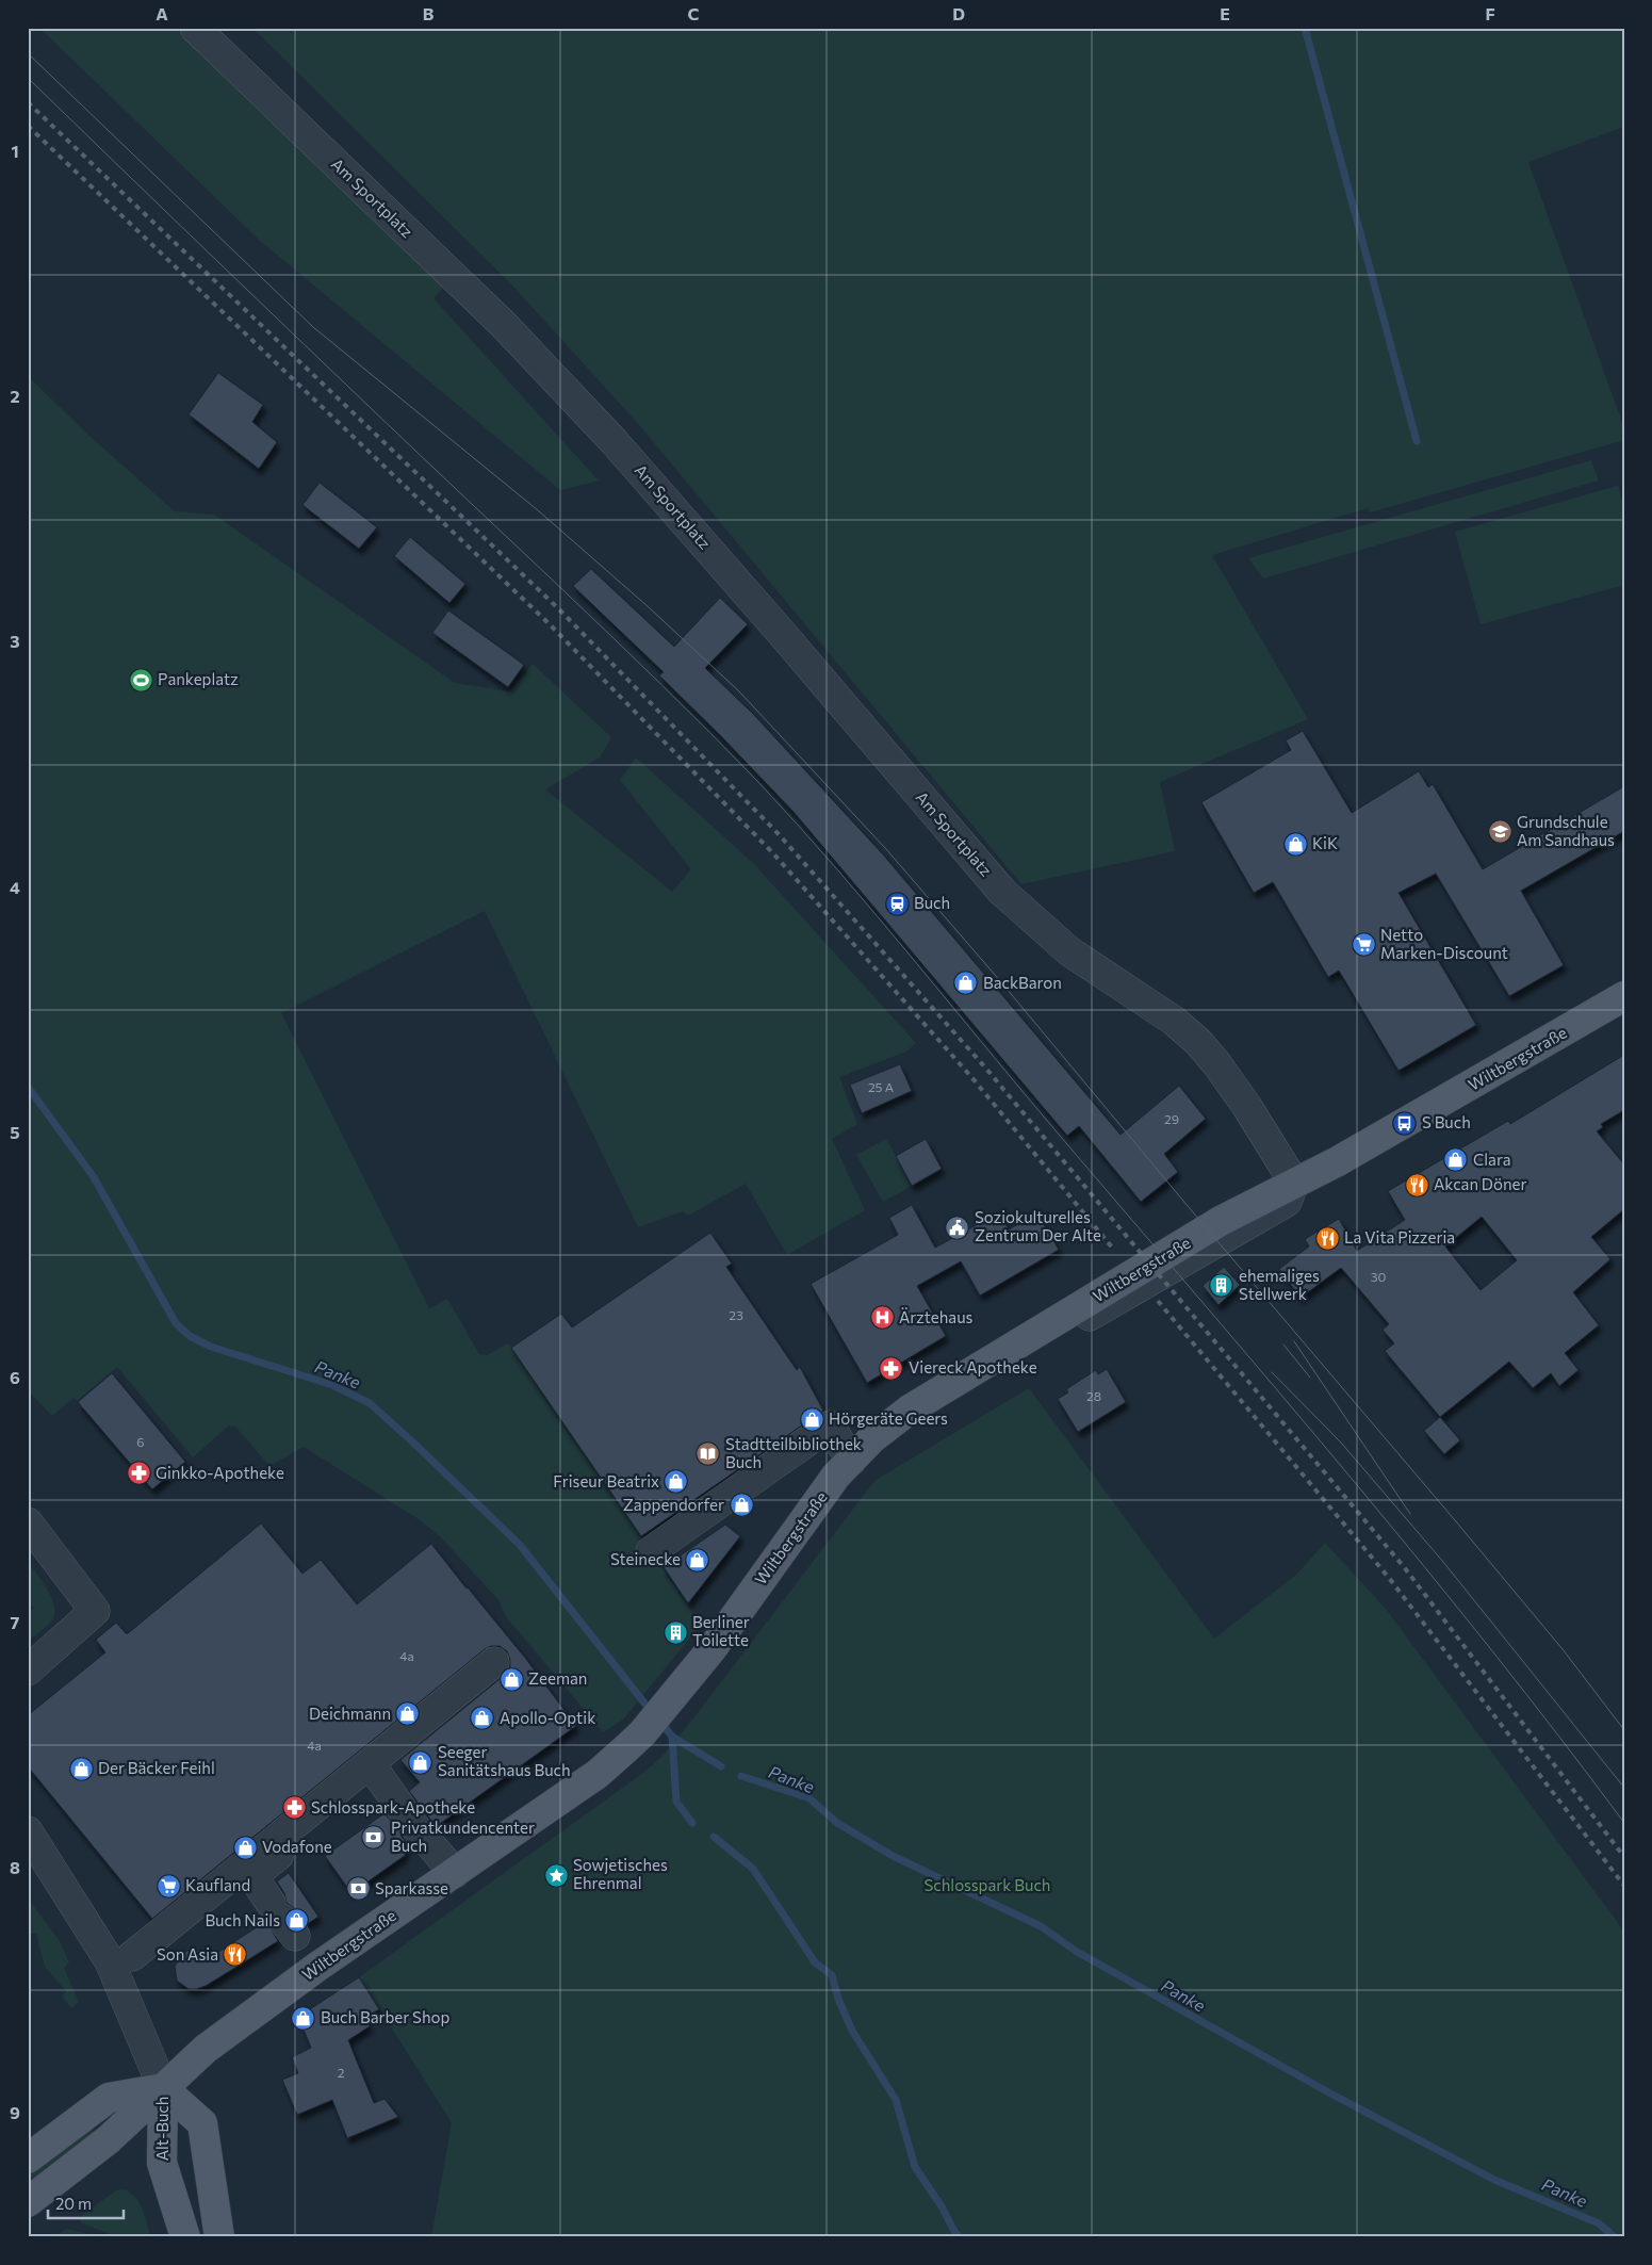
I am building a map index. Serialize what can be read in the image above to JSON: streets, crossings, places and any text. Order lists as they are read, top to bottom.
{
  "streets": {
    "main road": ["Wiltbergstraße", "Alt-Buch"],
    "street": ["Am Sportplatz"]
  },
  "crossings": [
    ["Am Sportplatz", "Wiltbergstraße"],
    ["Wiltbergstraße", "Alt-Buch"]
  ],
  "water": ["Panke"],
  "parks": ["Schlosspark Buch"],
  "places": {
    "sports": ["Pankeplatz"],
    "school or university": ["Grundschule Am Sandhaus"],
    "shop": [
      "KiK",
      "BackBaron",
      "Clara",
      "Hörgeräte Geers",
      "Friseur Beatrix",
      "Zappendorfer",
      "Steinecke",
      "Zeeman",
      "Deichmann",
      "Apollo-Optik",
      "Seeger Sanitätshaus Buch",
      "Der Bäcker Feihl",
      "Vodafone",
      "Buch Nails",
      "Buch Barber Shop"
    ],
    "station": ["Buch"],
    "supermarket": ["Netto Marken-Discount", "Kaufland"],
    "bus stop": ["S Buch"],
    "restaurant": ["Akcan Döner", "La Vita Pizzeria", "Son Asia"],
    "public building": ["Soziokulturelles Zentrum Der Alte"],
    "building": ["ehemaliges Stellwerk", "Berliner Toilette"],
    "hospital": ["Ärztehaus"],
    "pharmacy": ["Viereck Apotheke", "Ginkko-Apotheke", "Schlosspark-Apotheke"],
    "library": ["Stadtteilbibliothek Buch"],
    "bank": ["Privatkundencenter Buch", "Sparkasse"],
    "place": ["Sowjetisches Ehrenmal"]
  },
  "house_numbers": [
    "25 A",
    "29",
    "30",
    "23",
    "28",
    "6",
    "4a",
    "4a",
    "2"
  ],
  "scale_bar": "20 m",
  "grid": {
    "columns": [
      "A",
      "B",
      "C",
      "D",
      "E",
      "F"
    ],
    "rows": [
      "1",
      "2",
      "3",
      "4",
      "5",
      "6",
      "7",
      "8",
      "9"
    ]
  }
}
